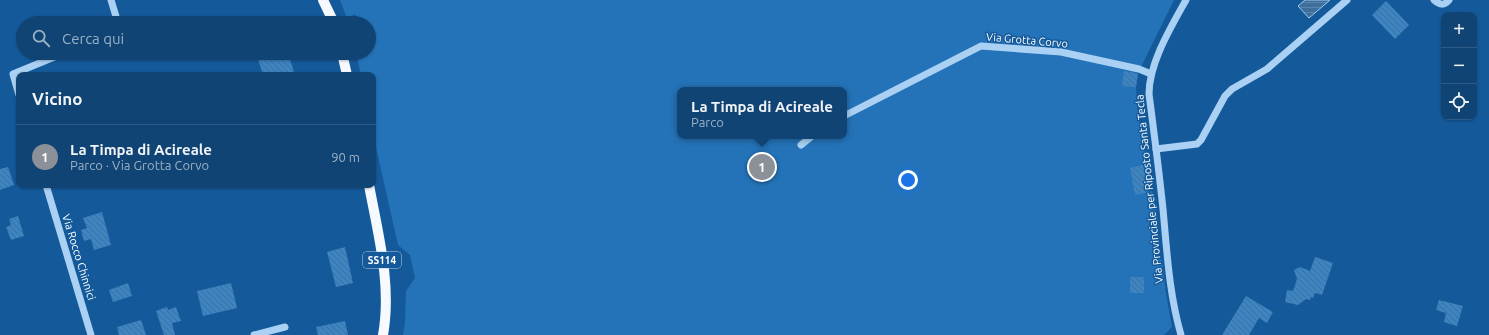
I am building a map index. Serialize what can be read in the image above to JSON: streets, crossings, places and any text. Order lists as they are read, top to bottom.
{
  "streets": {
    "main road": ["SS114"],
    "street": ["Via Grotta Corvo", "Via Provinciale per Riposto Santa Tecla", "Via Rocco Chinnici"]
  },
  "crossings": [
    ["Via Grotta Corvo", "Via Provinciale per Riposto Santa Tecla"]
  ],
  "page": {
    "map_buttons": ["+", "−"],
    "search": "Cerca qui",
    "heading": "Vicino",
    "popup": ["La Timpa di Acireale", "Parco"],
    "list": [
      {
        "mark": "1",
        "name": "La Timpa di Acireale",
        "note": "Parco · Via Grotta Corvo",
        "value": "90 m"
      }
    ],
    "pins": "1"
  }
}
